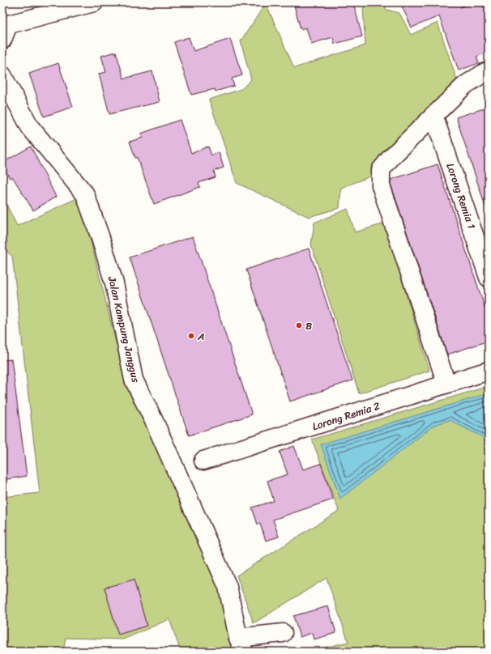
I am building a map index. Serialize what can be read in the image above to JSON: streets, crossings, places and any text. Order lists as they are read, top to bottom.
{
  "streets": {
    "street": ["Lorong Remia 1", "Jalan Kampung Janggus", "Lorong Remia 2"]
  },
  "places": ["B", "A"]
}
